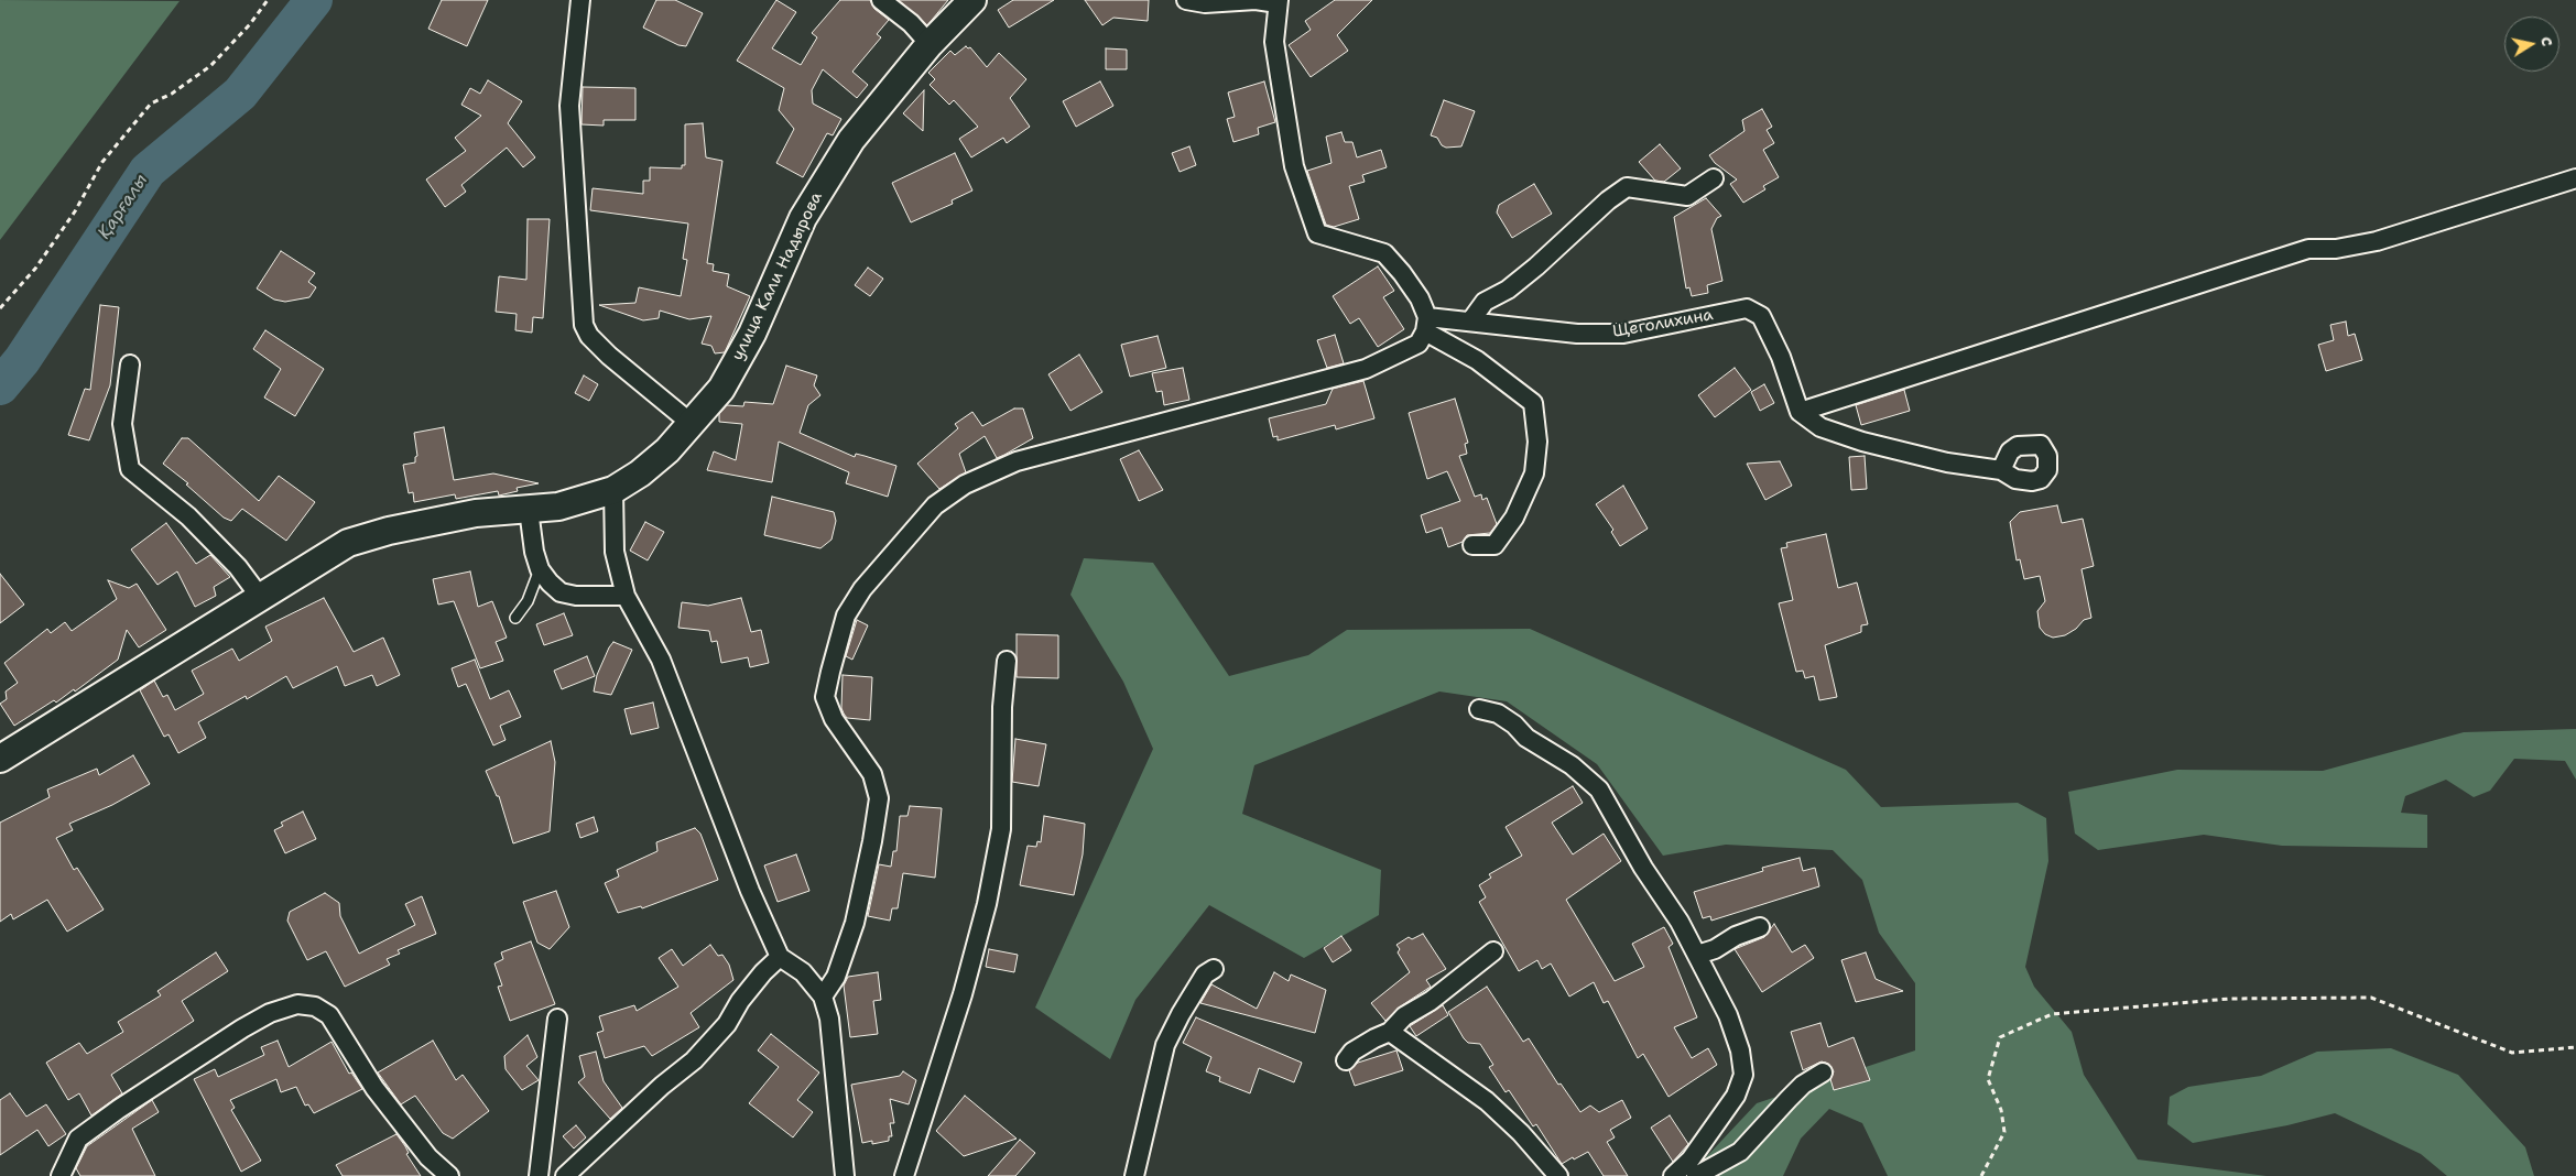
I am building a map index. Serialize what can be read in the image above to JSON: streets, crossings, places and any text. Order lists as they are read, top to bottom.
{
  "streets": {
    "street": ["улица Кали Надырова", "Щеголихина"]
  },
  "water": ["Қарғалы"],
  "north": "right"
}
